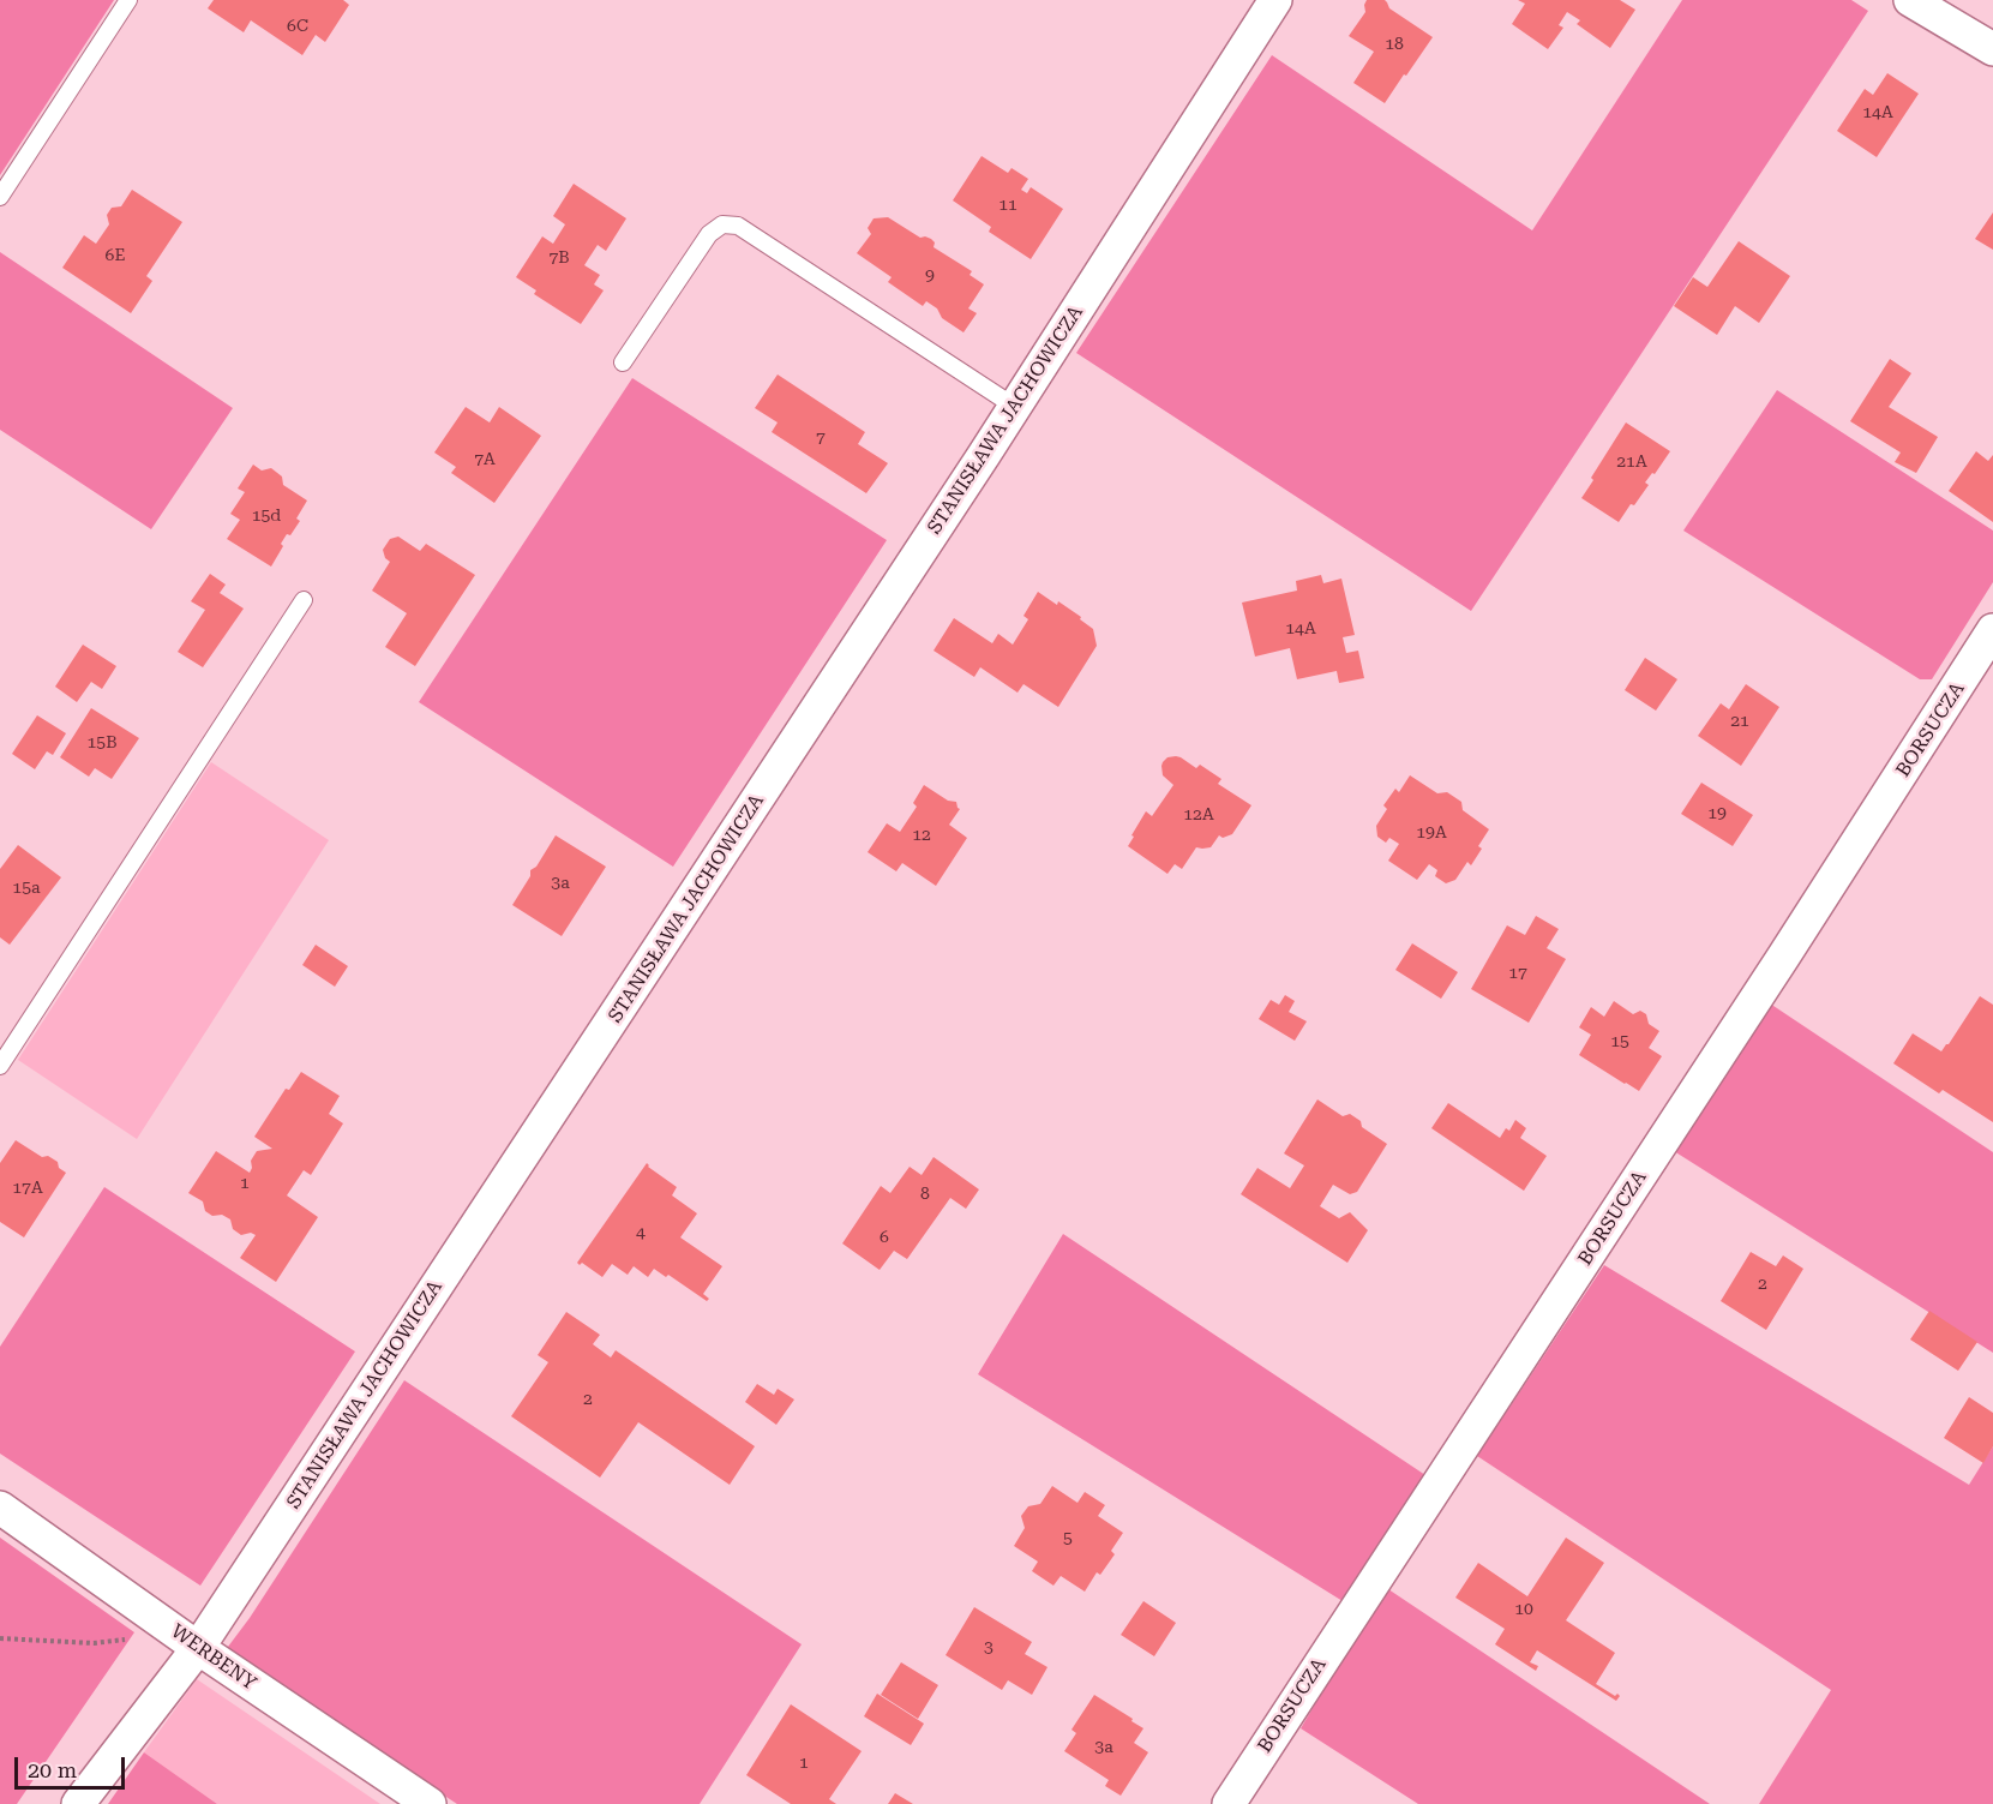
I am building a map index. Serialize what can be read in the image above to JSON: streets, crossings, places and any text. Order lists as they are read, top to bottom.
{
  "streets": {
    "street": ["STANISŁAWA JACHOWICZA", "BORSUCZA", "WERBENY"]
  },
  "crossings": [
    ["STANISŁAWA JACHOWICZA", "WERBENY"]
  ],
  "house_numbers": [
    "6C",
    "18",
    "14A",
    "11",
    "6E",
    "7B",
    "9",
    "7",
    "7A",
    "21A",
    "15d",
    "14A",
    "21",
    "15B",
    "19",
    "12A",
    "19A",
    "12",
    "3a",
    "15a",
    "17",
    "15",
    "1",
    "17A",
    "8",
    "4",
    "6",
    "2",
    "2",
    "5",
    "10",
    "3",
    "3a",
    "1"
  ],
  "scale_bar": "20 m"
}
